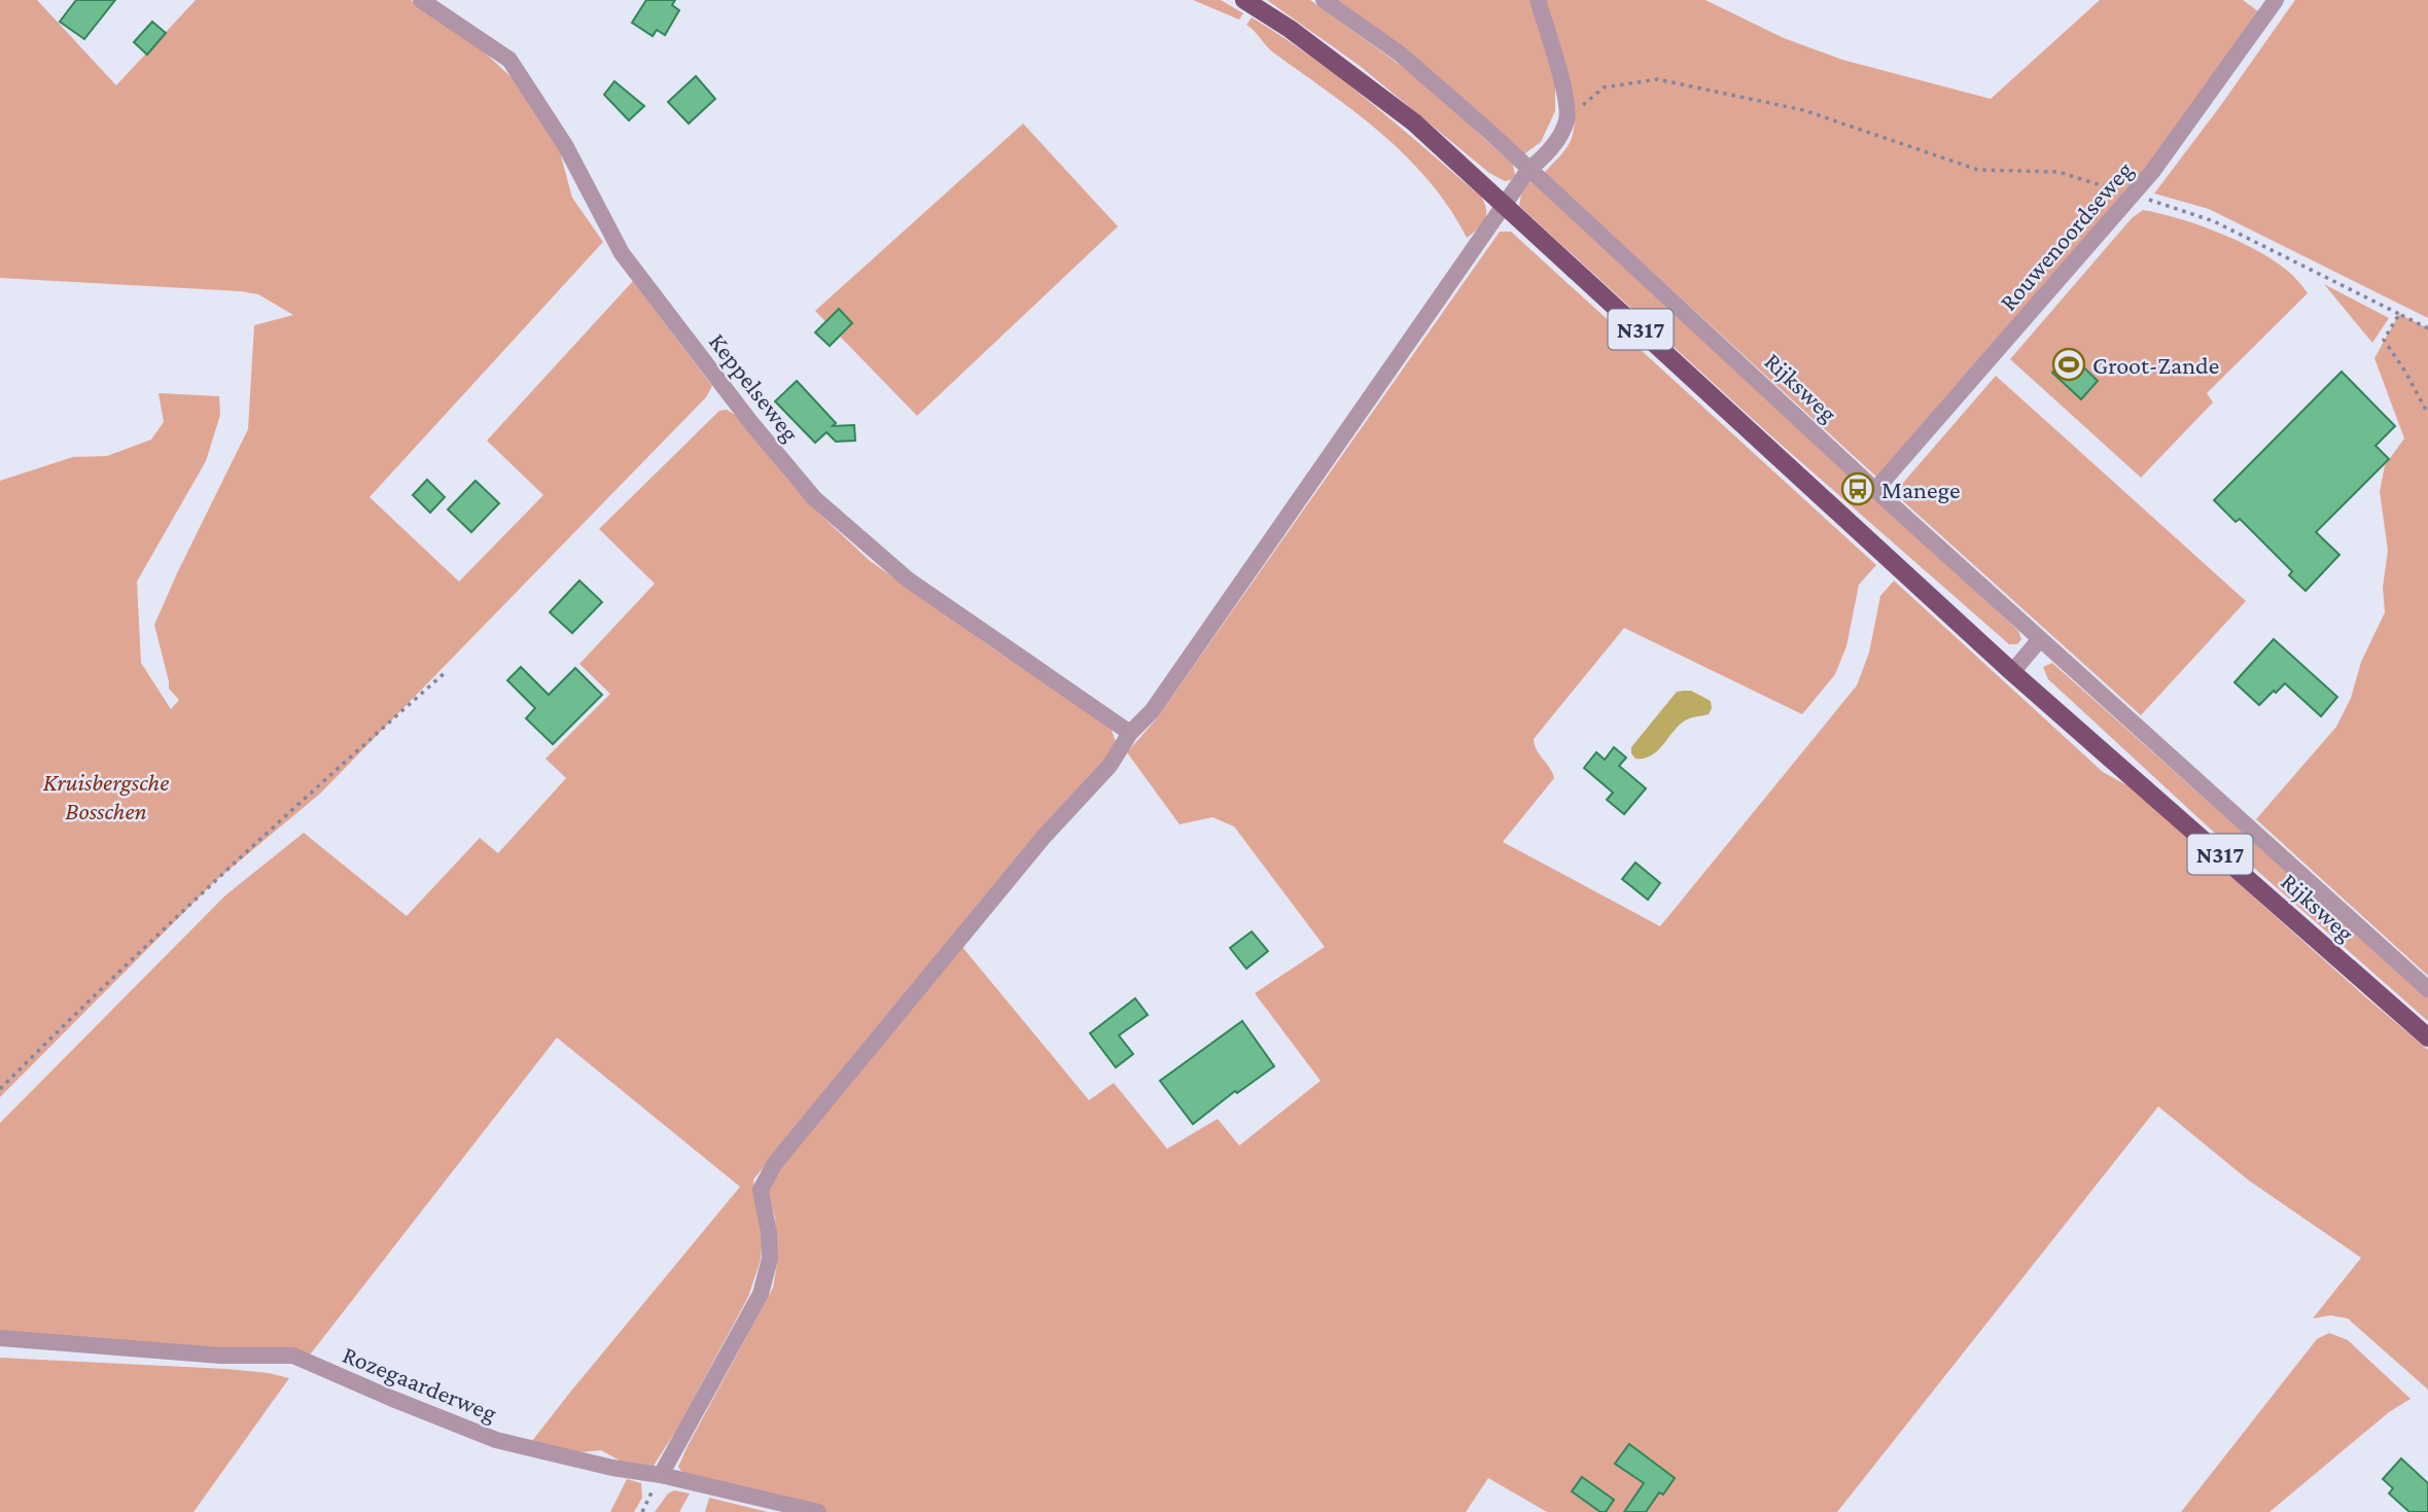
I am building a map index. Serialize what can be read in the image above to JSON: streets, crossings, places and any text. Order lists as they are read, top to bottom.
{
  "streets": {
    "main road": ["N317", "Rijksweg"],
    "street": ["Rouwenoordseweg", "Keppelseweg", "Rozegaarderweg"]
  },
  "crossings": [
    ["Rouwenoordseweg", "Rijksweg"]
  ],
  "parks": ["Kruisbergsche Bosschen"],
  "places": {
    "sports": ["Groot-Zande"],
    "bus stop": ["Manege"]
  }
}
